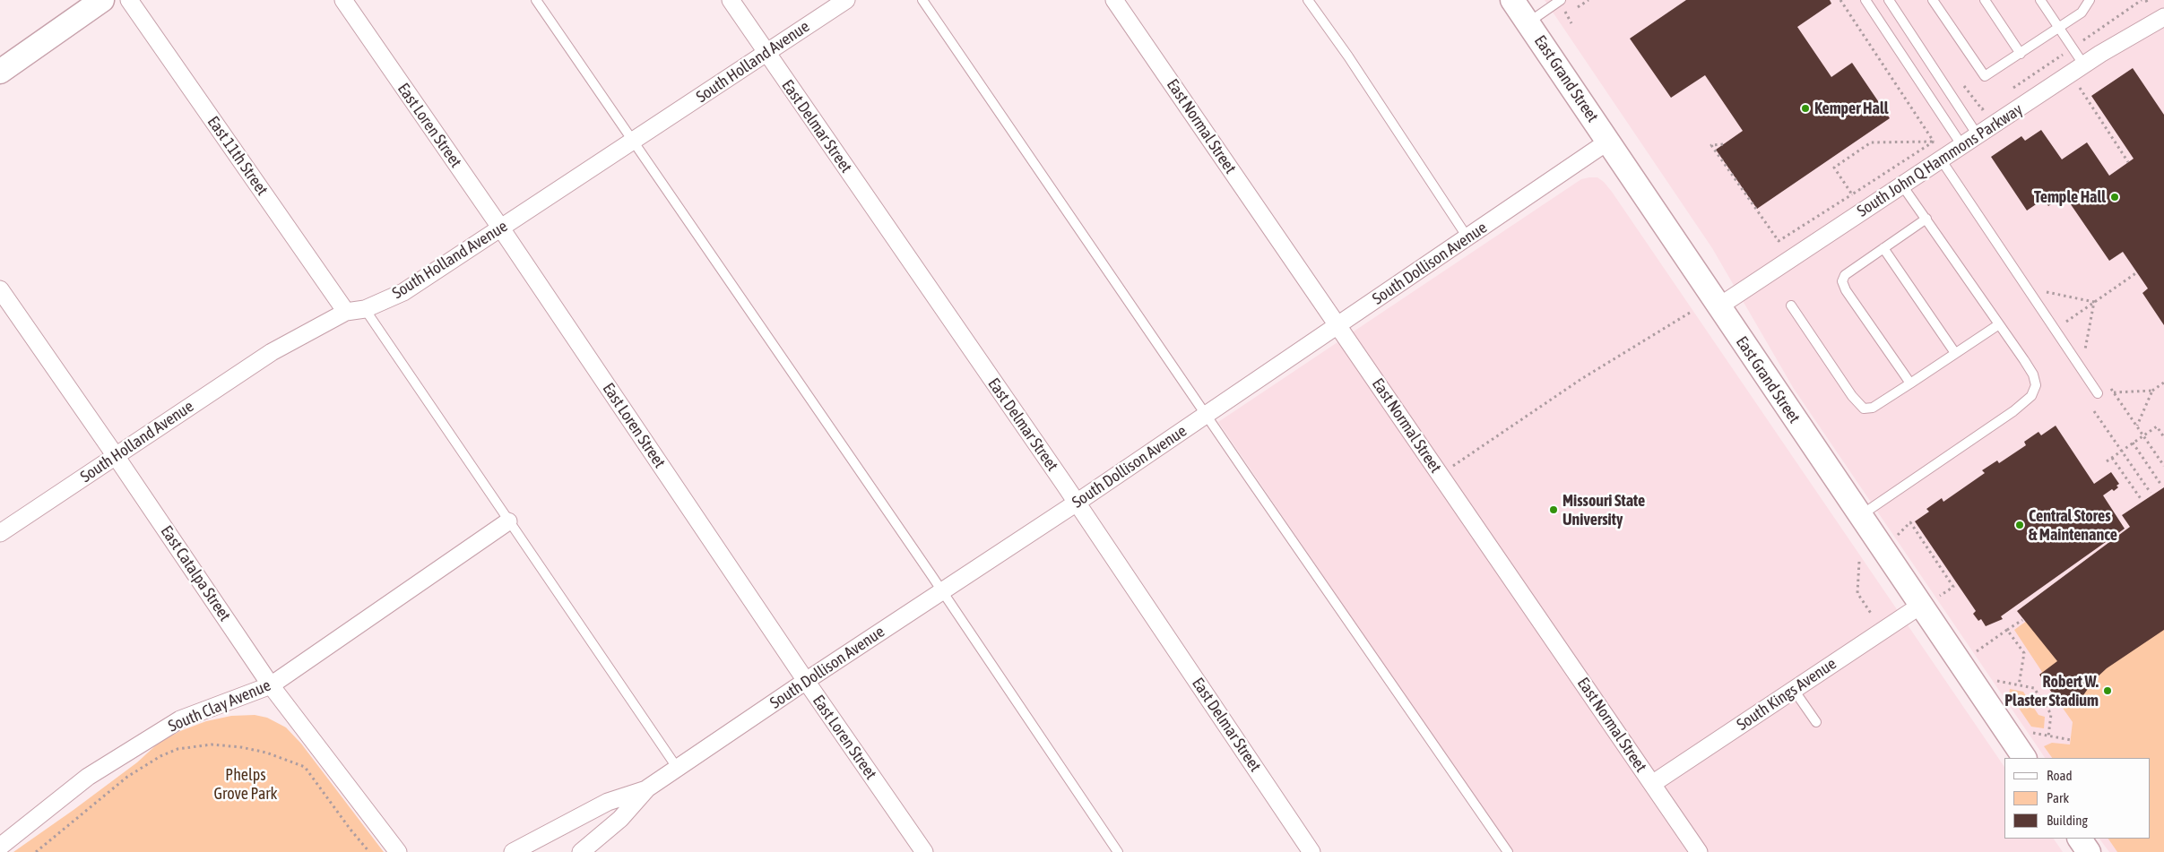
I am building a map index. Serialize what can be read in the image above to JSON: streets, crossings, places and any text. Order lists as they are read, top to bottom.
{
  "streets": {
    "main road": ["East Grand Street"],
    "street": [
      "South Holland Avenue",
      "East Loren Street",
      "East Delmar Street",
      "East Normal Street",
      "East 11th Street",
      "South John Q Hammons Parkway",
      "South Dollison Avenue",
      "East Catalpa Street",
      "South Kings Avenue",
      "South Clay Avenue"
    ]
  },
  "crossings": [
    ["South Holland Avenue", "East Loren Street"],
    ["South Holland Avenue", "East Delmar Street"],
    ["South Holland Avenue", "East 11th Street"],
    ["South Holland Avenue", "East Catalpa Street"],
    ["East Grand Street", "South John Q Hammons Parkway"],
    ["East Grand Street", "South Dollison Avenue"],
    ["East Grand Street", "South Kings Avenue"],
    ["East Loren Street", "South Dollison Avenue"],
    ["East Delmar Street", "South Dollison Avenue"],
    ["East Normal Street", "South Dollison Avenue"],
    ["East Normal Street", "South Kings Avenue"],
    ["East Catalpa Street", "South Clay Avenue"]
  ],
  "parks": ["Phelps Grove Park"],
  "places": [
    "Kemper Hall",
    "Temple Hall",
    "Missouri State University",
    "Central Stores & Maintenance",
    "Robert W. Plaster Stadium"
  ],
  "legend": ["Road", "Park", "Building"]
}
